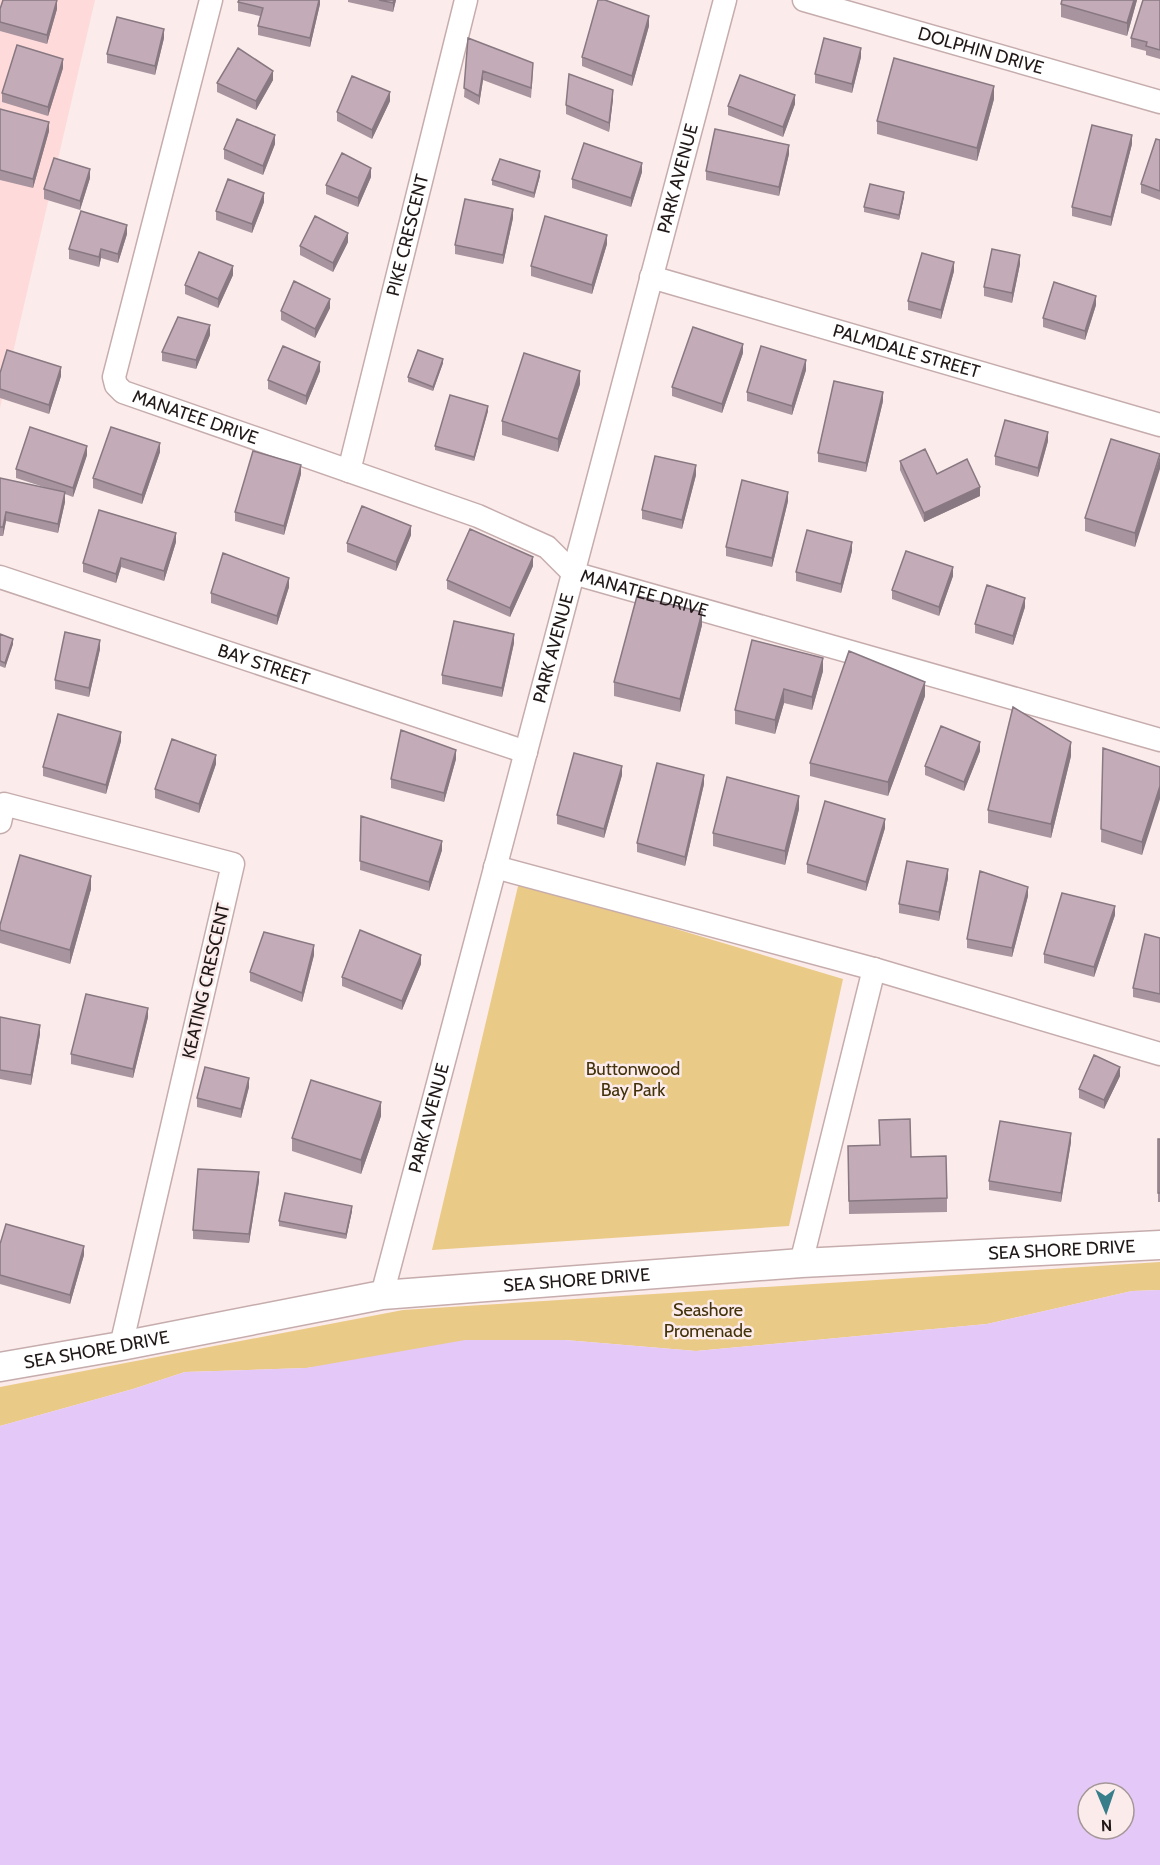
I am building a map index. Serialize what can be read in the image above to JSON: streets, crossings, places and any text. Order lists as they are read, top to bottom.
{
  "streets": {
    "street": [
      "DOLPHIN DRIVE",
      "PARK AVENUE",
      "PIKE CRESCENT",
      "PALMDALE STREET",
      "MANATEE DRIVE",
      "BAY STREET",
      "KEATING CRESCENT",
      "SEA SHORE DRIVE"
    ]
  },
  "crossings": [
    ["PARK AVENUE", "PALMDALE STREET"],
    ["PARK AVENUE", "MANATEE DRIVE"],
    ["PARK AVENUE", "BAY STREET"],
    ["PARK AVENUE", "SEA SHORE DRIVE"],
    ["PIKE CRESCENT", "MANATEE DRIVE"],
    ["KEATING CRESCENT", "SEA SHORE DRIVE"]
  ],
  "parks": ["Buttonwood Bay Park", "Seashore Promenade"],
  "north": "bottom"
}
